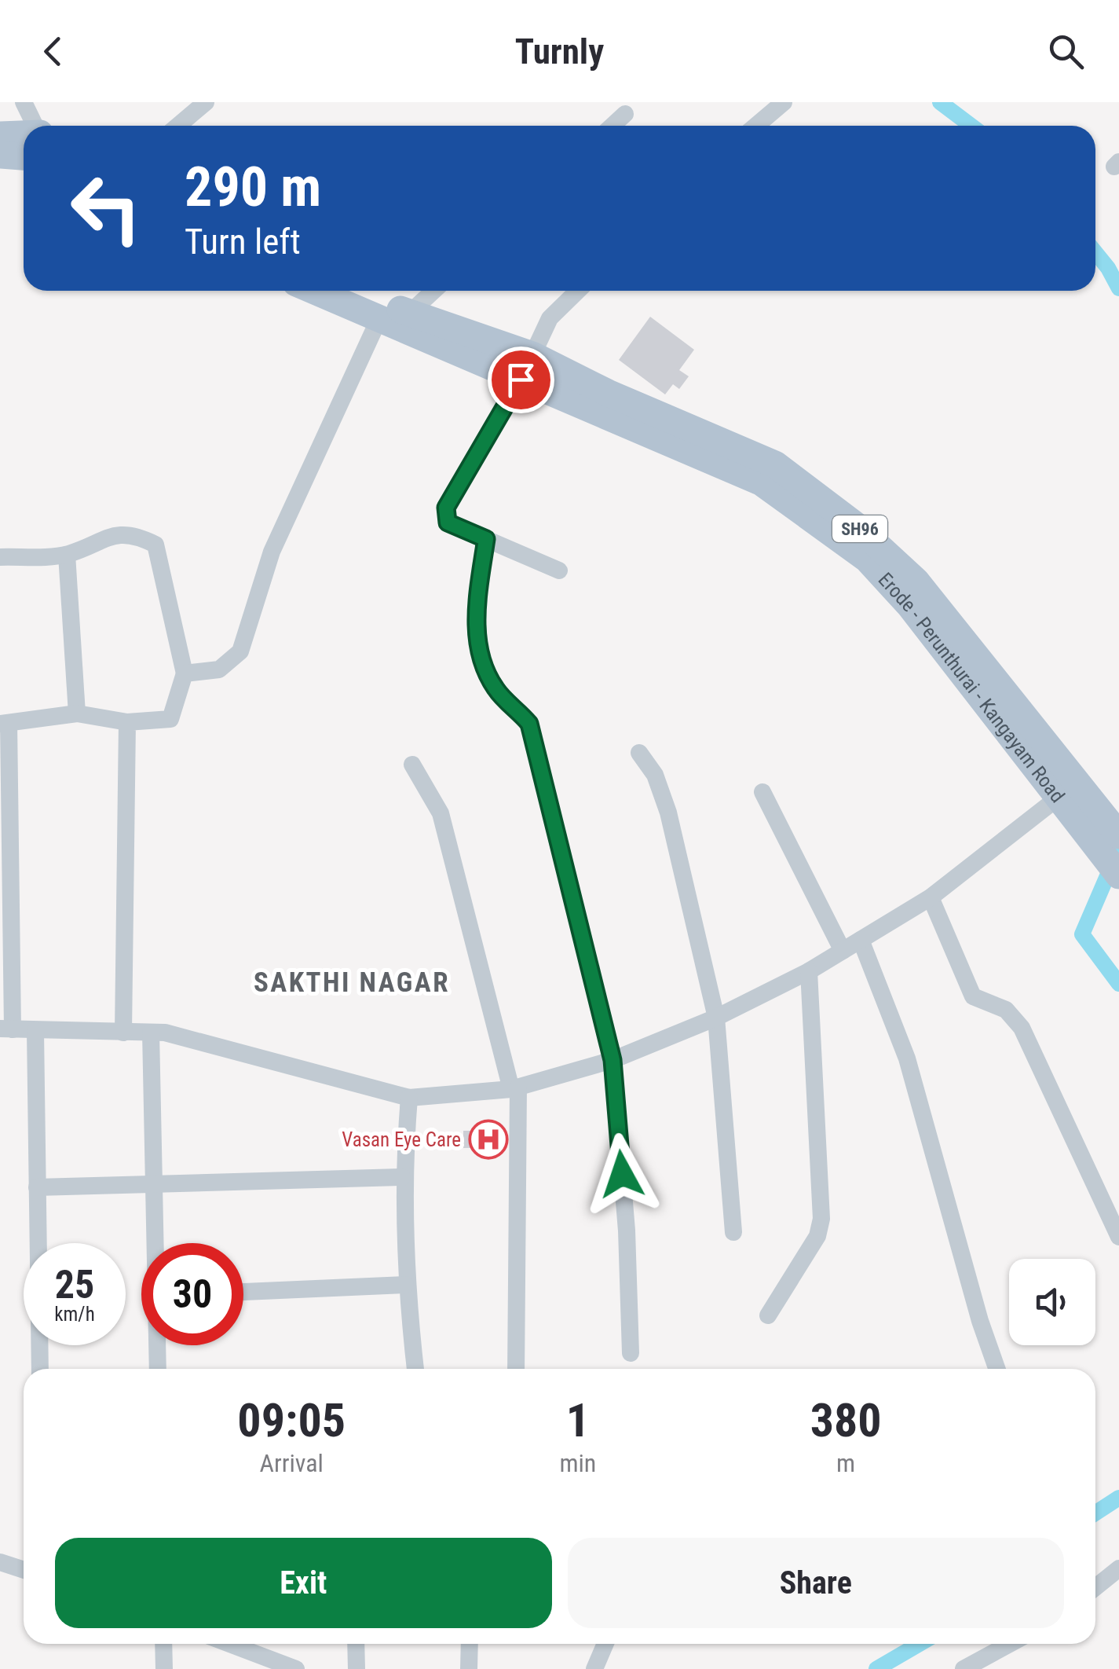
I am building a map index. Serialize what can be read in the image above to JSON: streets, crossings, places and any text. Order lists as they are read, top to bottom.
{
  "streets": {
    "main road": ["SH96", "Erode - Perunthurai - Kangayam Road"]
  },
  "districts": ["SAKTHI NAGAR"],
  "places": {
    "hospital": ["Vasan Eye Care"]
  },
  "page": {
    "header": "Turnly",
    "turn": ["290 m", "Turn left"],
    "speed": "25 km/h",
    "limit": "30",
    "eta": [
      "09:05",
      "Arrival",
      "1",
      "min",
      "380",
      "m"
    ],
    "buttons": ["Exit", "Share"]
  }
}
